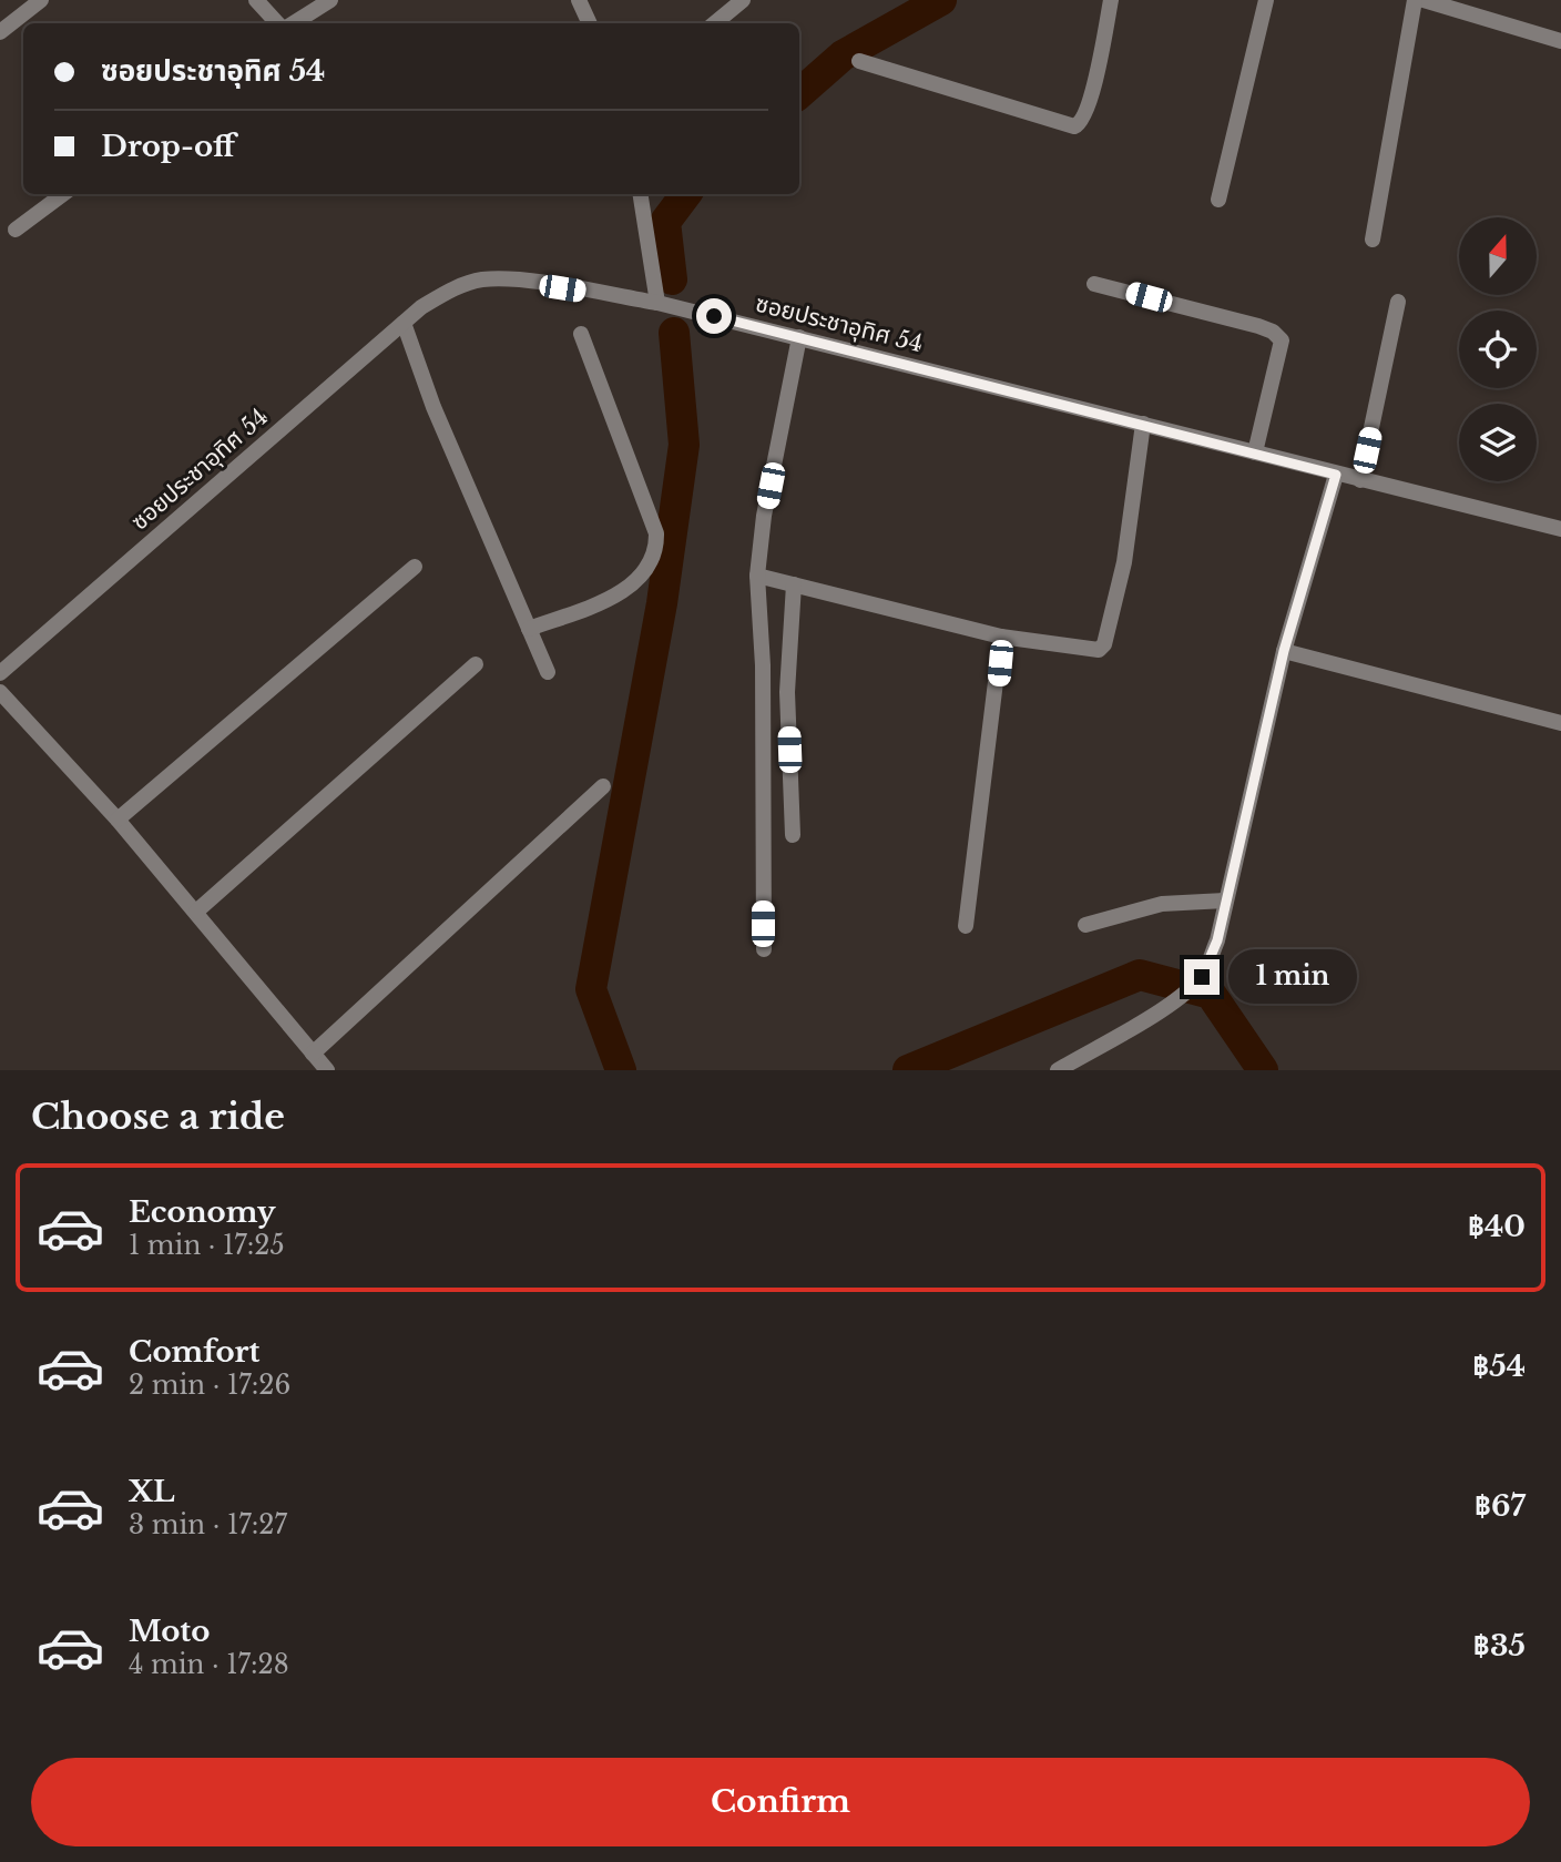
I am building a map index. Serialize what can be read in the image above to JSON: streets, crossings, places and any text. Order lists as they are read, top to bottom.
{
  "streets": {
    "street": ["ซอยประชาอุทิศ 54"]
  },
  "north": "top",
  "page": {
    "banner": ["ซอยประชาอุทิศ 54", "Drop-off"],
    "bubble": "1 min",
    "heading": "Choose a ride",
    "list": [
      {
        "name": "Economy",
        "note": "1 min · 17:25",
        "value": "฿40"
      },
      {
        "name": "Comfort",
        "note": "2 min · 17:26",
        "value": "฿54"
      },
      {
        "name": "XL",
        "note": "3 min · 17:27",
        "value": "฿67"
      },
      {
        "name": "Moto",
        "note": "4 min · 17:28",
        "value": "฿35"
      }
    ],
    "buttons": "Confirm"
  }
}
